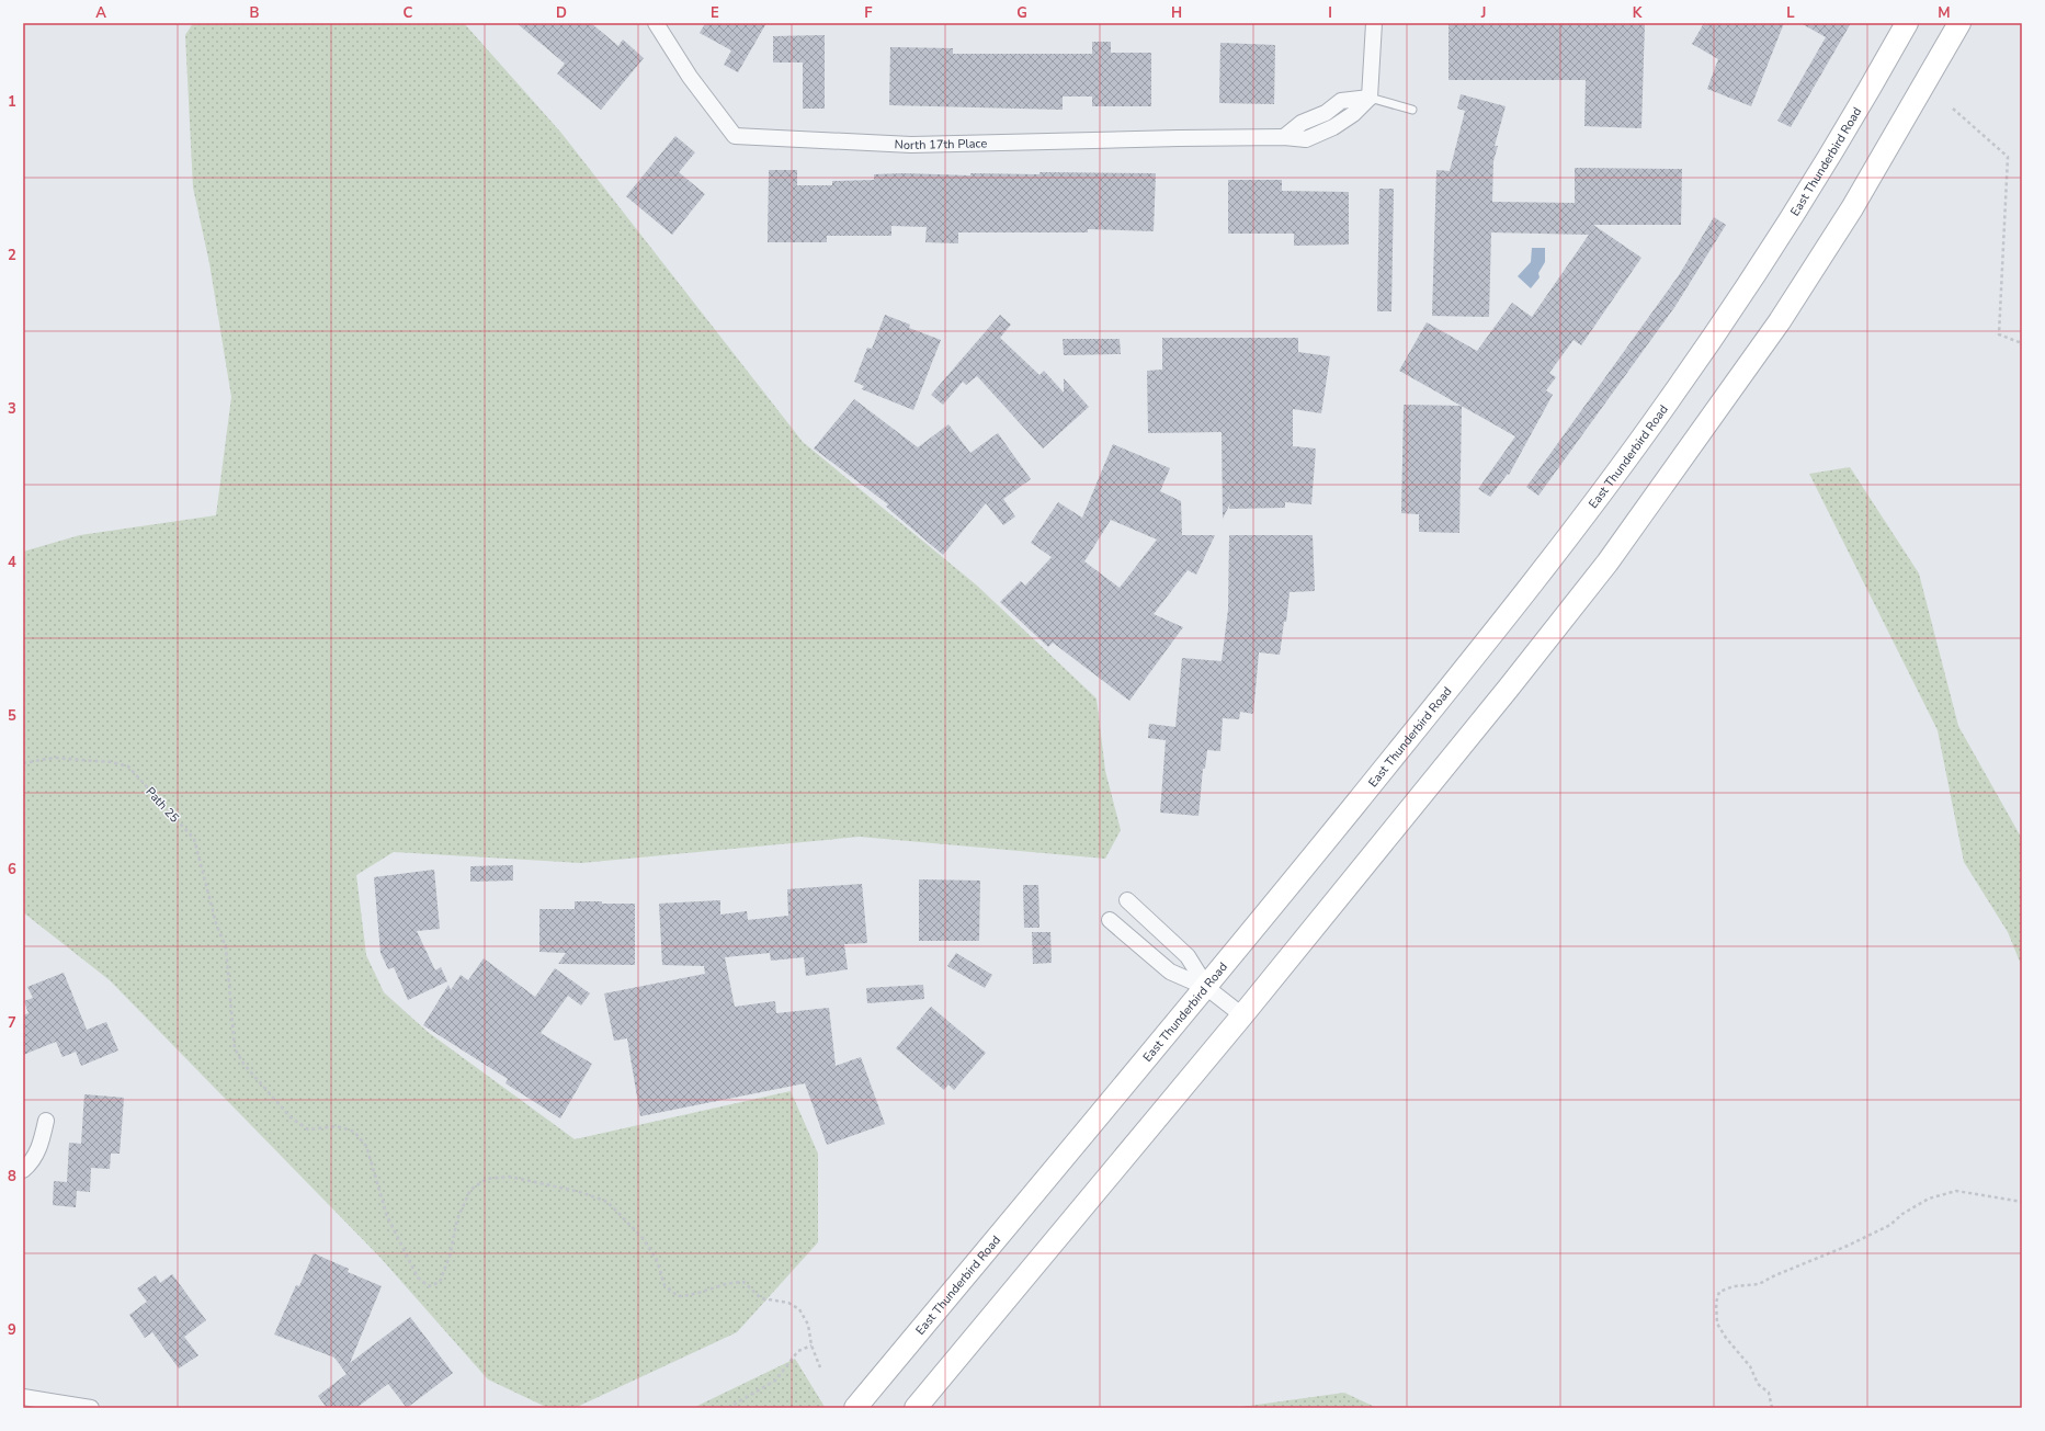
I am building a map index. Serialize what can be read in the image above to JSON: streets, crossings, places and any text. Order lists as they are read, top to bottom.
{
  "streets": {
    "main road": ["East Thunderbird Road"],
    "street": ["North 17th Place"],
    "path": ["Path 25"]
  },
  "grid": {
    "columns": [
      "A",
      "B",
      "C",
      "D",
      "E",
      "F",
      "G",
      "H",
      "I",
      "J",
      "K",
      "L",
      "M"
    ],
    "rows": [
      "1",
      "2",
      "3",
      "4",
      "5",
      "6",
      "7",
      "8",
      "9"
    ]
  }
}
